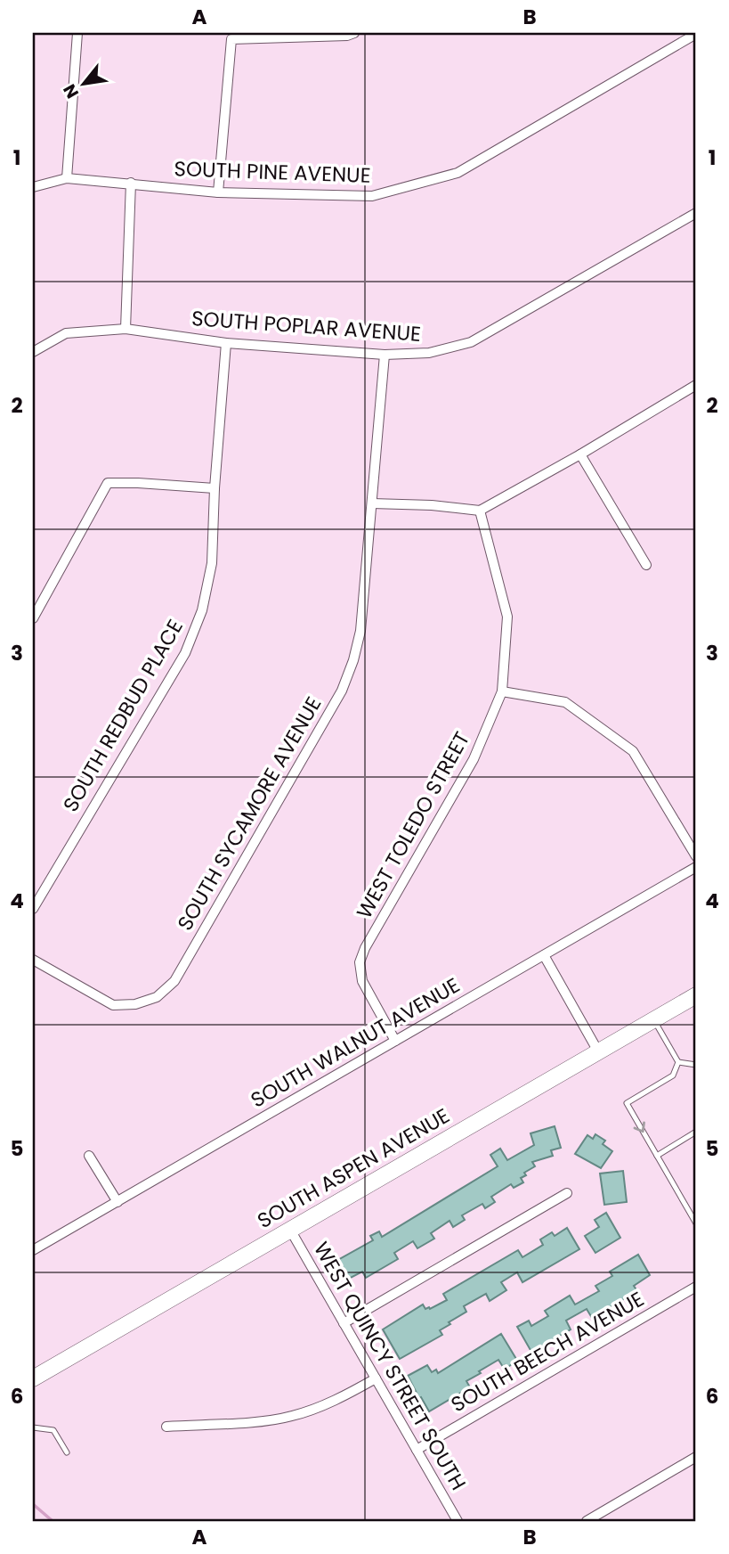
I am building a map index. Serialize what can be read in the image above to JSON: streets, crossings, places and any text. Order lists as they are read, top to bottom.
{
  "streets": {
    "main road": ["SOUTH ASPEN AVENUE"],
    "street": [
      "SOUTH PINE AVENUE",
      "SOUTH POPLAR AVENUE",
      "SOUTH REDBUD PLACE",
      "SOUTH SYCAMORE AVENUE",
      "WEST TOLEDO STREET",
      "SOUTH WALNUT AVENUE",
      "SOUTH BEECH AVENUE",
      "WEST QUINCY STREET SOUTH"
    ]
  },
  "crossings": [
    ["SOUTH POPLAR AVENUE", "SOUTH REDBUD PLACE"],
    ["SOUTH POPLAR AVENUE", "SOUTH SYCAMORE AVENUE"],
    ["WEST TOLEDO STREET", "SOUTH WALNUT AVENUE"],
    ["SOUTH ASPEN AVENUE", "WEST QUINCY STREET SOUTH"],
    ["SOUTH BEECH AVENUE", "WEST QUINCY STREET SOUTH"]
  ],
  "north": "bottom left",
  "grid": {
    "columns": ["A", "B"],
    "rows": [
      "1",
      "2",
      "3",
      "4",
      "5",
      "6"
    ]
  }
}
